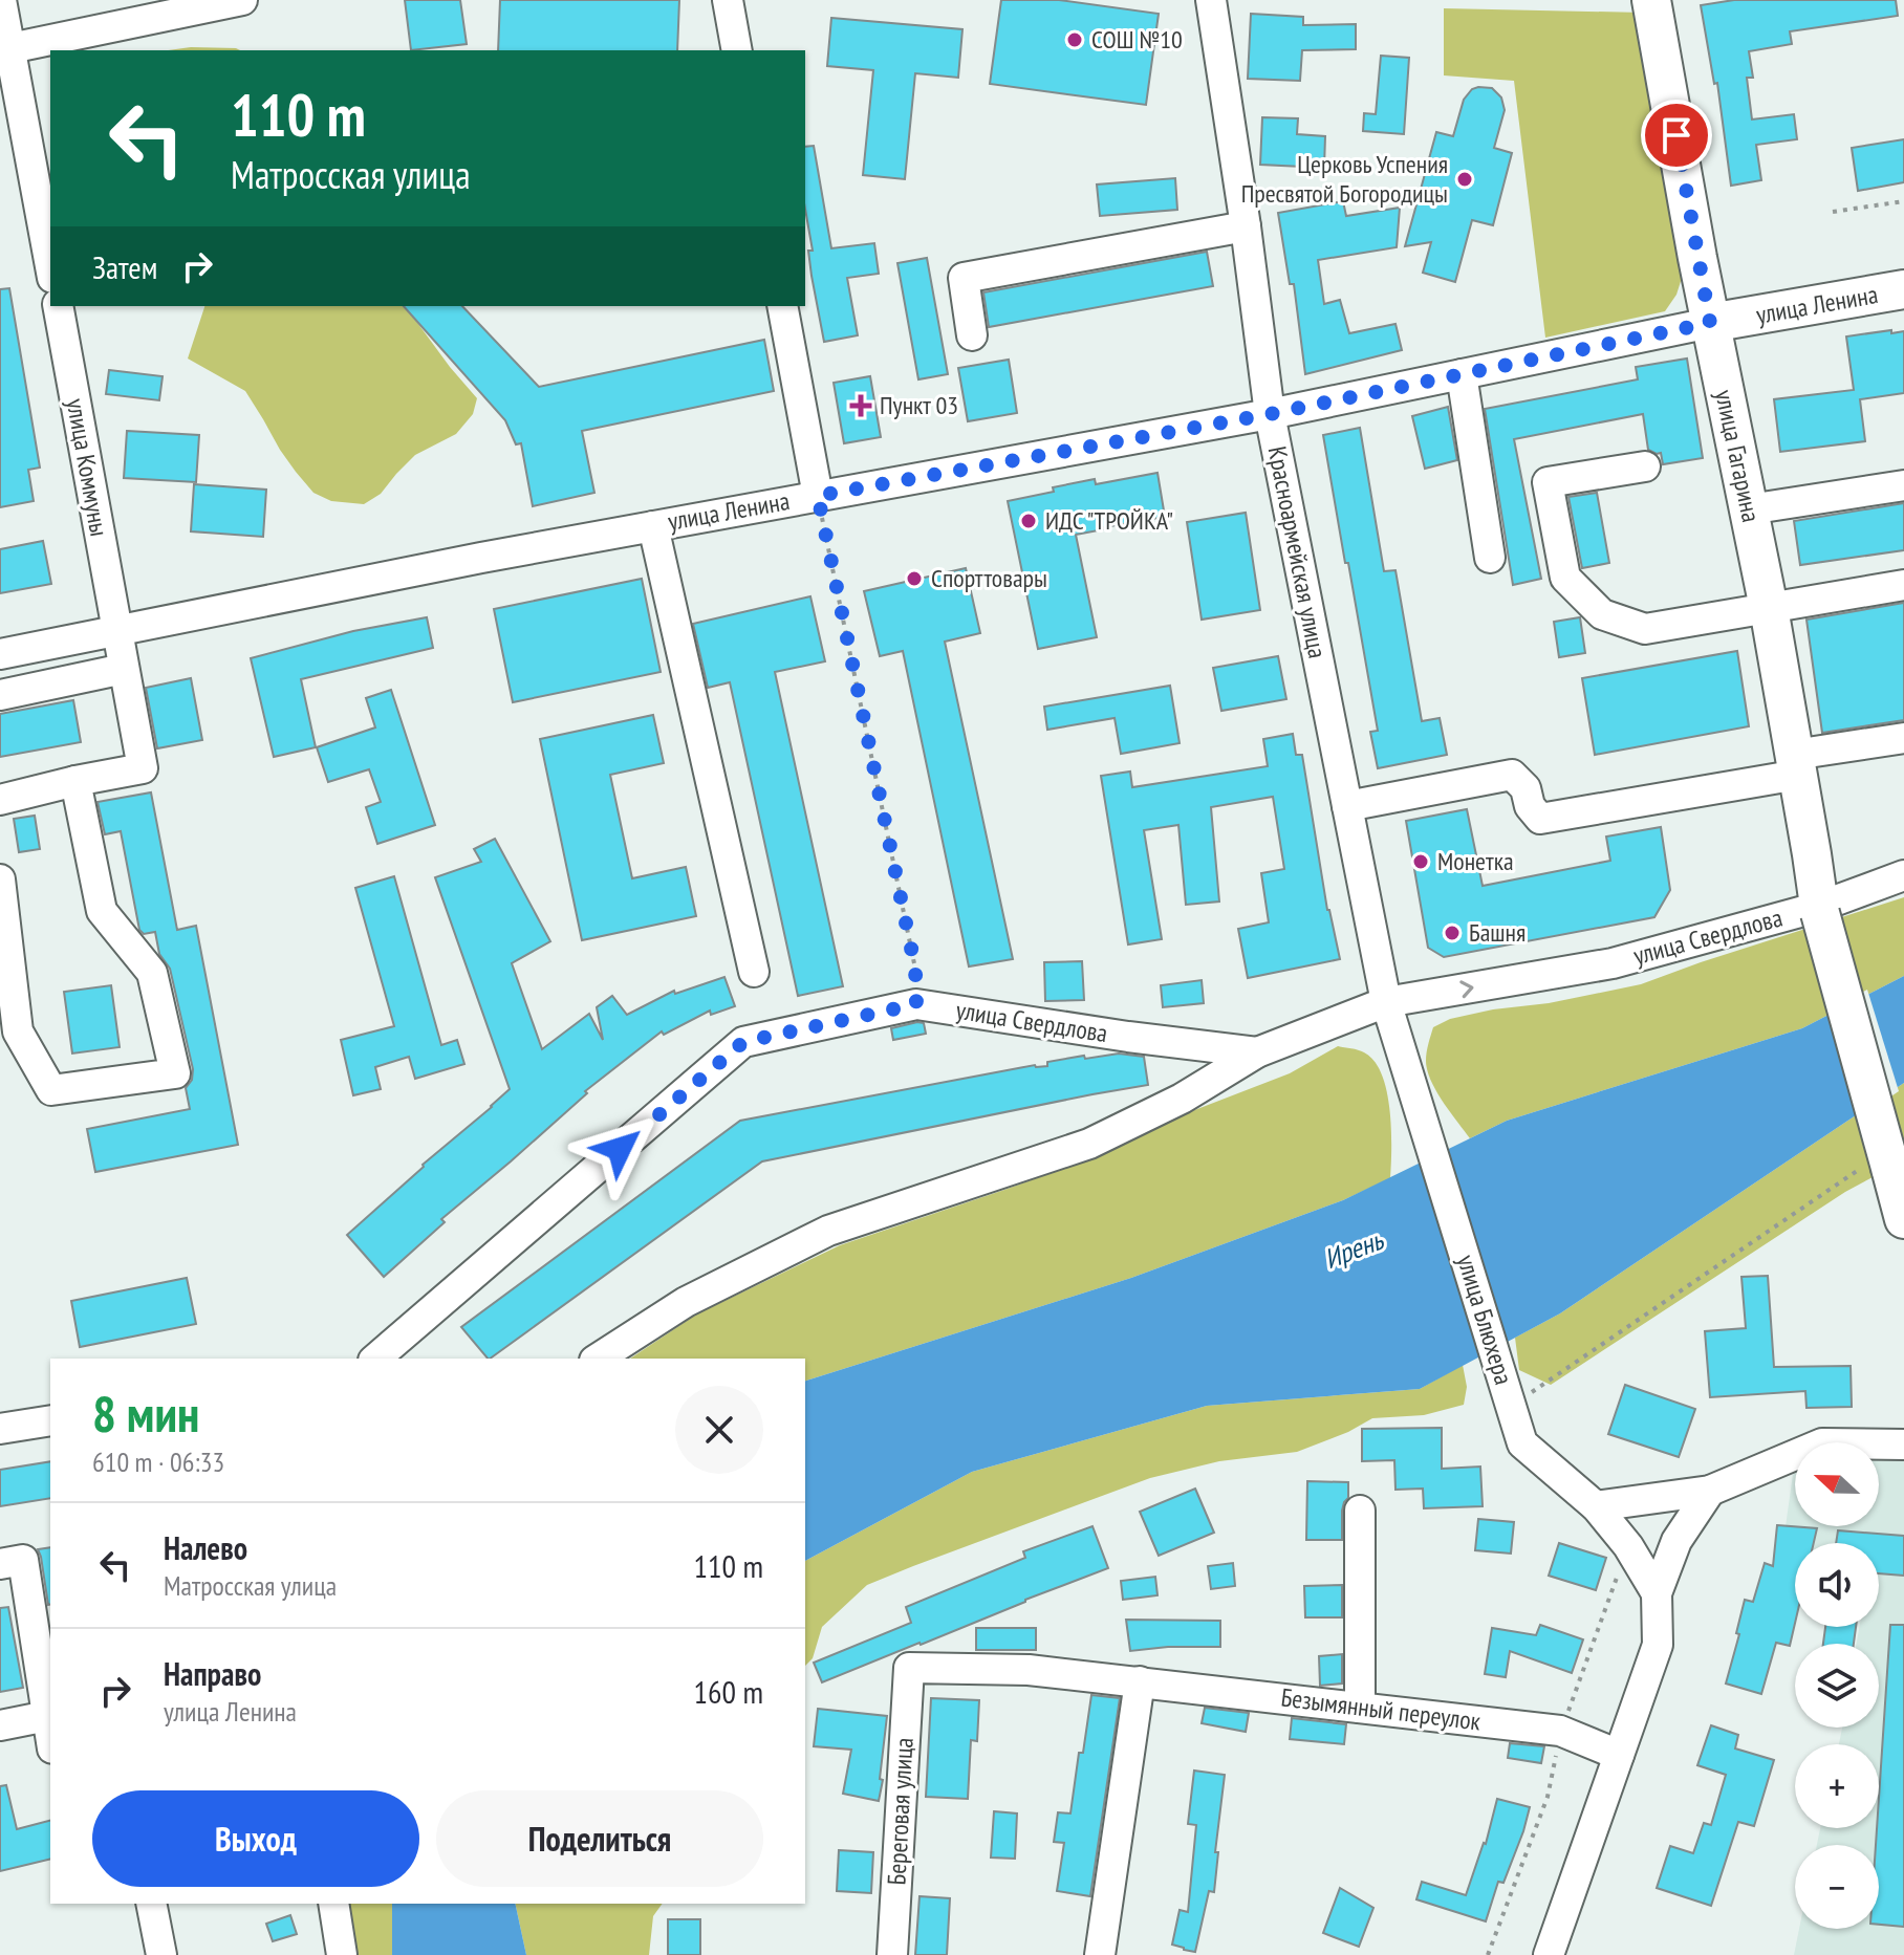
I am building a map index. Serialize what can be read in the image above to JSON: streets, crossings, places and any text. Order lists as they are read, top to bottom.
{
  "streets": {
    "main road": ["улица Ленина", "улица Гагарина"],
    "street": [
      "улица Коммуны",
      "Красноармейская улица",
      "улица Свердлова",
      "улица Блюхера",
      "Безымянный переулок",
      "Береговая улица"
    ]
  },
  "crossings": [
    ["улица Ленина", "улица Гагарина"],
    ["улица Ленина", "улица Коммуны"],
    ["улица Ленина", "Красноармейская улица"],
    ["улица Гагарина", "улица Свердлова"],
    ["Красноармейская улица", "улица Свердлова"],
    ["Красноармейская улица", "улица Блюхера"],
    ["улица Свердлова", "улица Блюхера"],
    ["улица Блюхера", "Безымянный переулок"],
    ["Безымянный переулок", "Береговая улица"]
  ],
  "water": ["Ирень"],
  "places": {
    "other": [
      "СОШ №10",
      "Церковь Успения Пресвятой Богородицы",
      "ИДС \"ТРОЙКА\"",
      "Спорттовары",
      "Монетка",
      "Башня"
    ],
    "health": ["Пункт 03"]
  },
  "north": "left",
  "page": {
    "turn": ["110 m", "Матросская улица"],
    "then": "Затем",
    "heading": ["8 мин", "610 m · 06:33"],
    "map_buttons": ["+", "−"],
    "list": [
      {
        "name": "Налево",
        "note": "Матросская улица",
        "value": "110 m"
      },
      {
        "name": "Направо",
        "note": "улица Ленина",
        "value": "160 m"
      }
    ],
    "buttons": ["Выход", "Поделиться"]
  }
}
